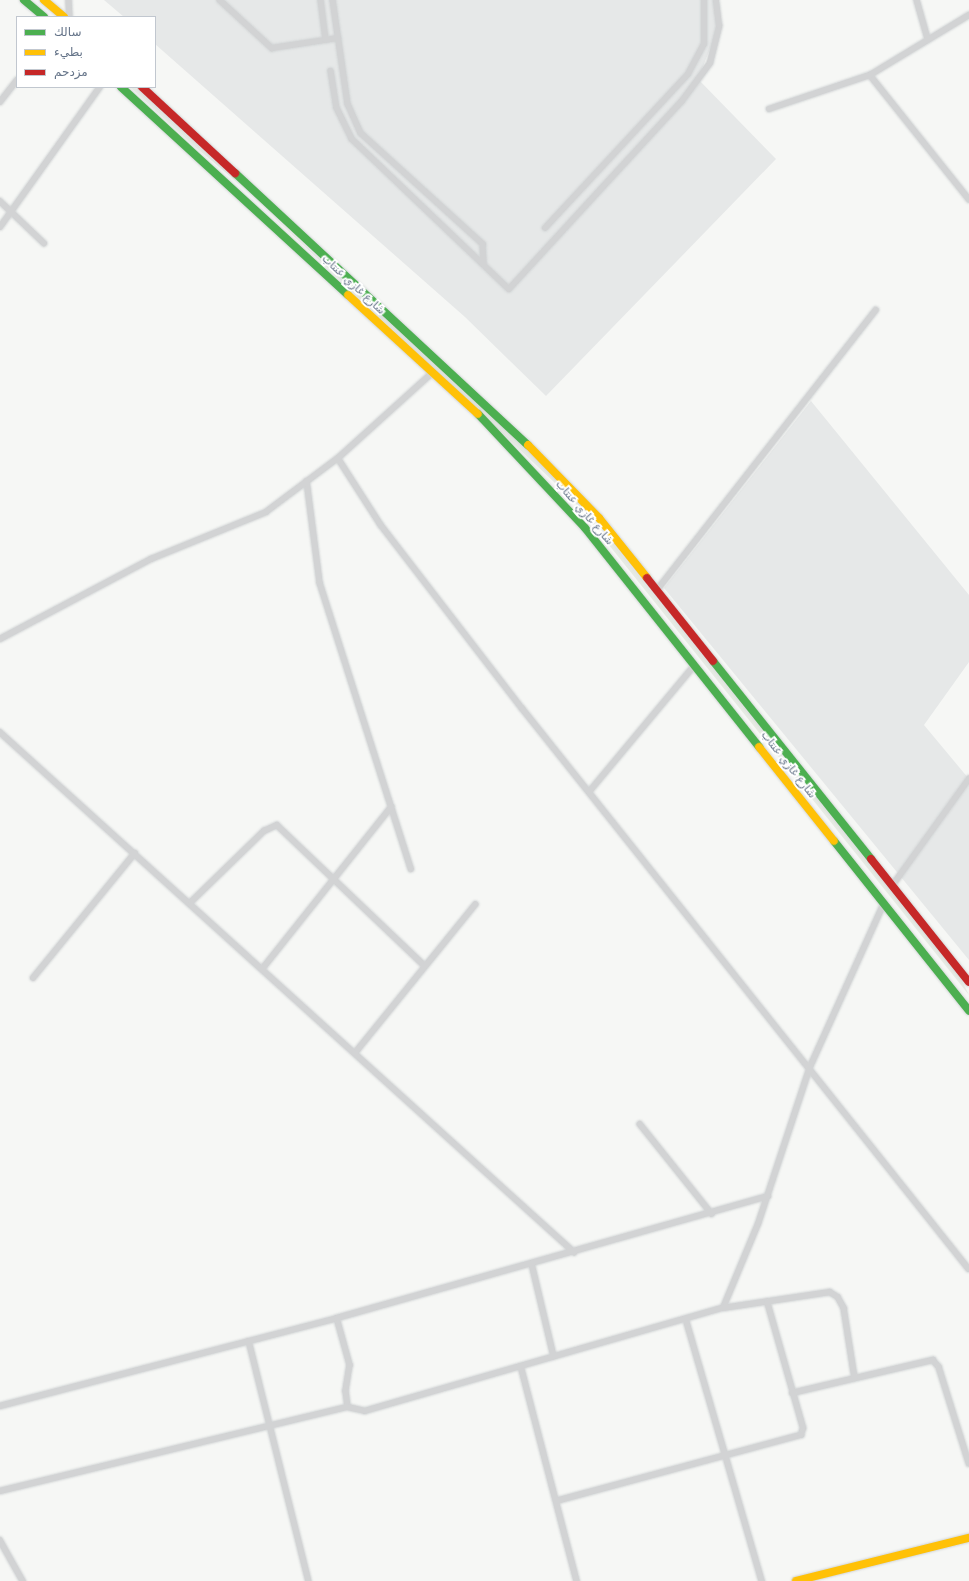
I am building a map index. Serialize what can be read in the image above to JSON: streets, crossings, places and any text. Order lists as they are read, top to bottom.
{
  "streets": {
    "main road": ["شارع غازي عنتاب"]
  },
  "legend": ["سالك", "بطيء", "مزدحم"]
}
